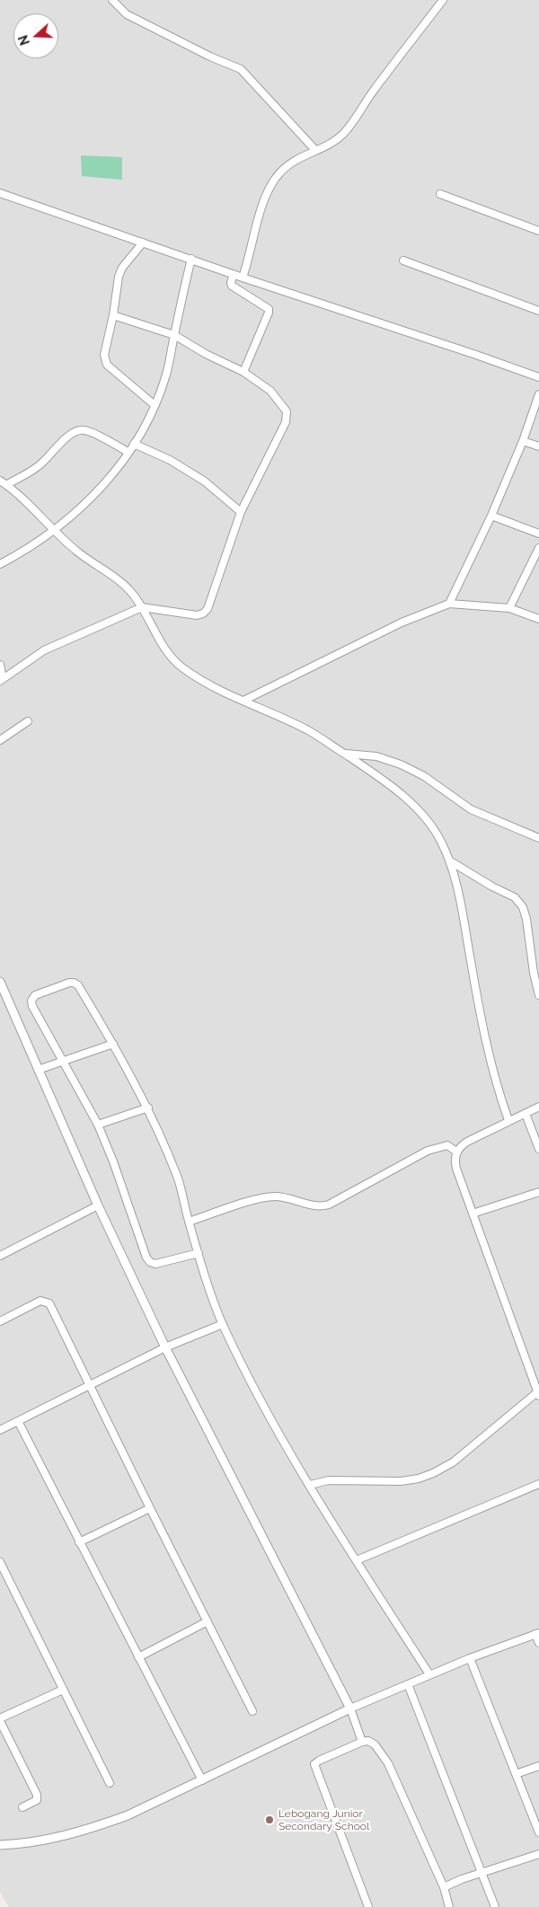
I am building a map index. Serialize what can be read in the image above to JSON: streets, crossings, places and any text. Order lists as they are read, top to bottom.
{
  "places": ["Lebogang Junior Secondary School"],
  "north": "left"
}
